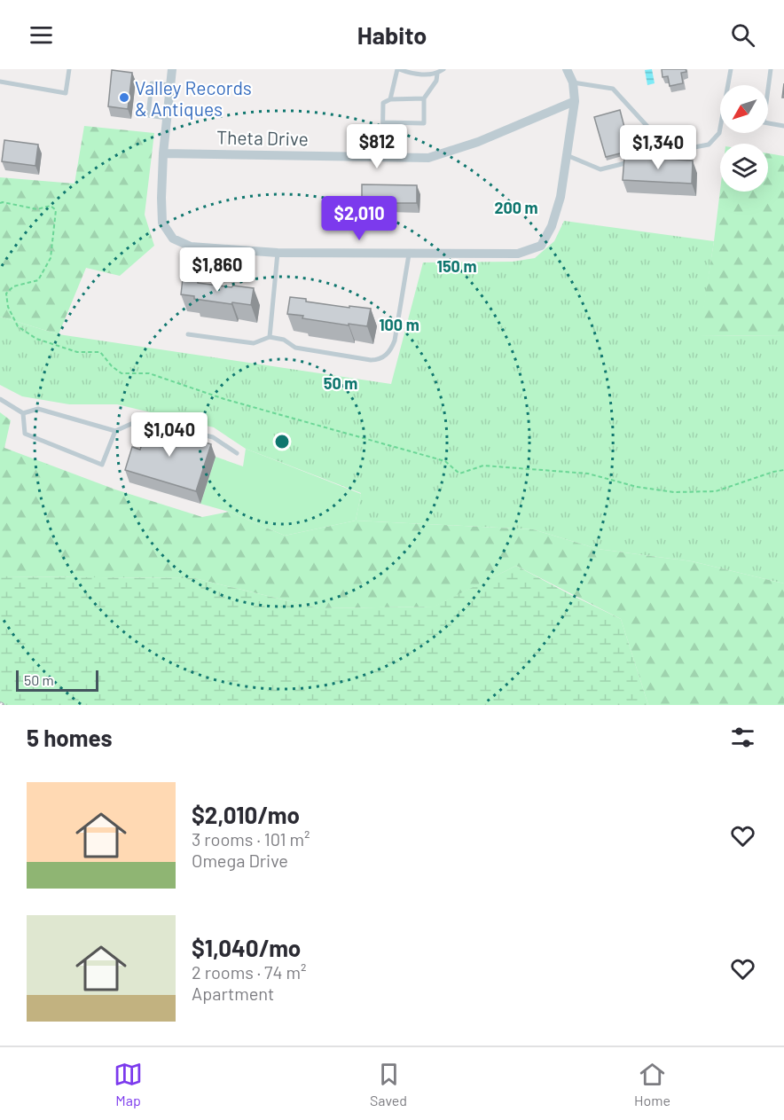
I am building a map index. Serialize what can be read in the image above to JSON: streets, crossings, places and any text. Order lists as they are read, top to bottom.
{
  "streets": {
    "street": ["Theta Drive"]
  },
  "places": ["Valley Records & Antiques"],
  "scale_bar": "50 m",
  "north": "bottom left",
  "page": {
    "header": "Habito",
    "price": [
      "$812",
      "$1,340",
      "$2,010",
      "$1,860",
      "$1,040"
    ],
    "scale": "50 m",
    "heading": "5 homes",
    "list": [
      {
        "name": "$2,010/mo",
        "note": "3 rooms · 101 m² · Omega Drive"
      },
      {
        "name": "$1,040/mo",
        "note": "2 rooms · 74 m² · Apartment"
      }
    ],
    "tabs": ["Map", "Saved", "Home"]
  },
  "rings": [
    "200 m",
    "150 m",
    "100 m",
    "50 m"
  ]
}
